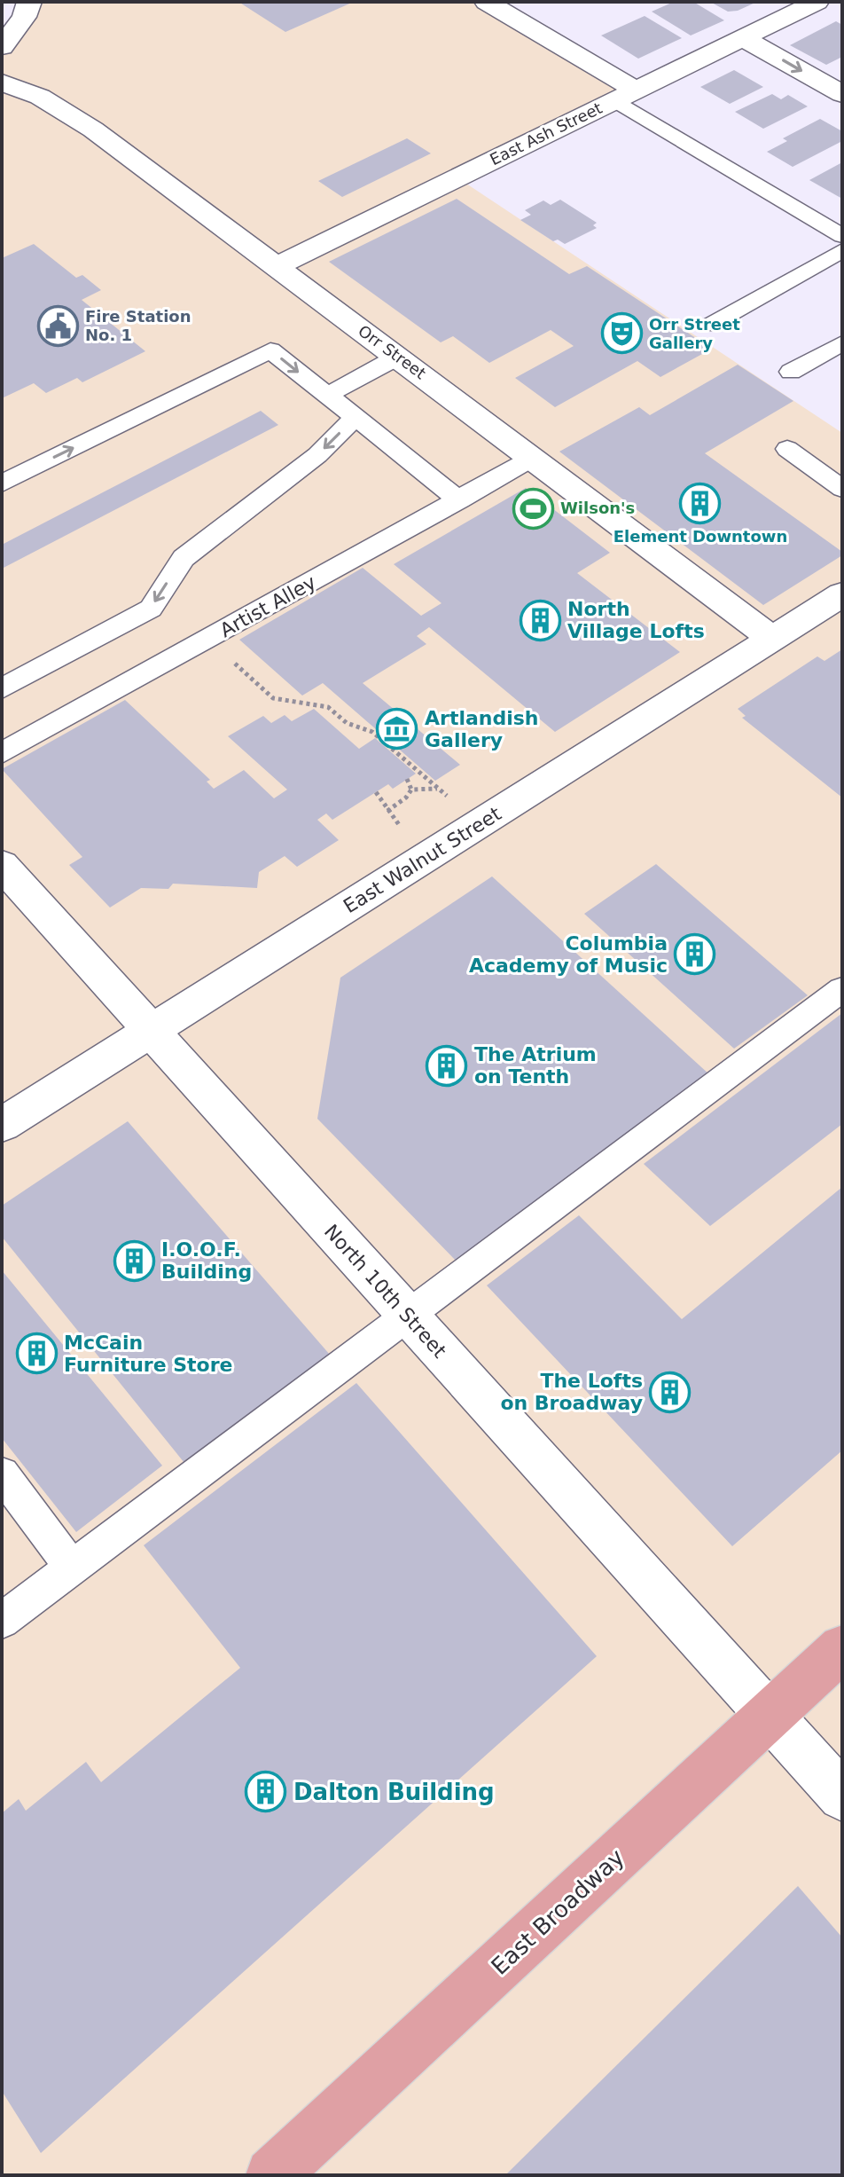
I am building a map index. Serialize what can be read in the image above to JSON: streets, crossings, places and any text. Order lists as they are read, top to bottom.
{
  "streets": {
    "main road": ["East Broadway"],
    "street": [
      "East Ash Street",
      "Orr Street",
      "East Walnut Street",
      "North 10th Street"
    ],
    "lane": ["Artist Alley"]
  },
  "crossings": [
    ["East Ash Street", "Orr Street"],
    ["Orr Street", "Artist Alley"],
    ["Orr Street", "East Walnut Street"],
    ["East Walnut Street", "North 10th Street"],
    ["North 10th Street", "East Broadway"]
  ],
  "places": {
    "public building": ["Fire Station No. 1"],
    "theatre": ["Orr Street Gallery"],
    "building": [
      "Element Downtown",
      "North Village Lofts",
      "Columbia Academy of Music",
      "The Atrium on Tenth",
      "I.O.O.F. Building",
      "McCain Furniture Store",
      "The Lofts on Broadway",
      "Dalton Building"
    ],
    "sports": ["Wilson's"],
    "museum": ["Artlandish Gallery"]
  }
}
